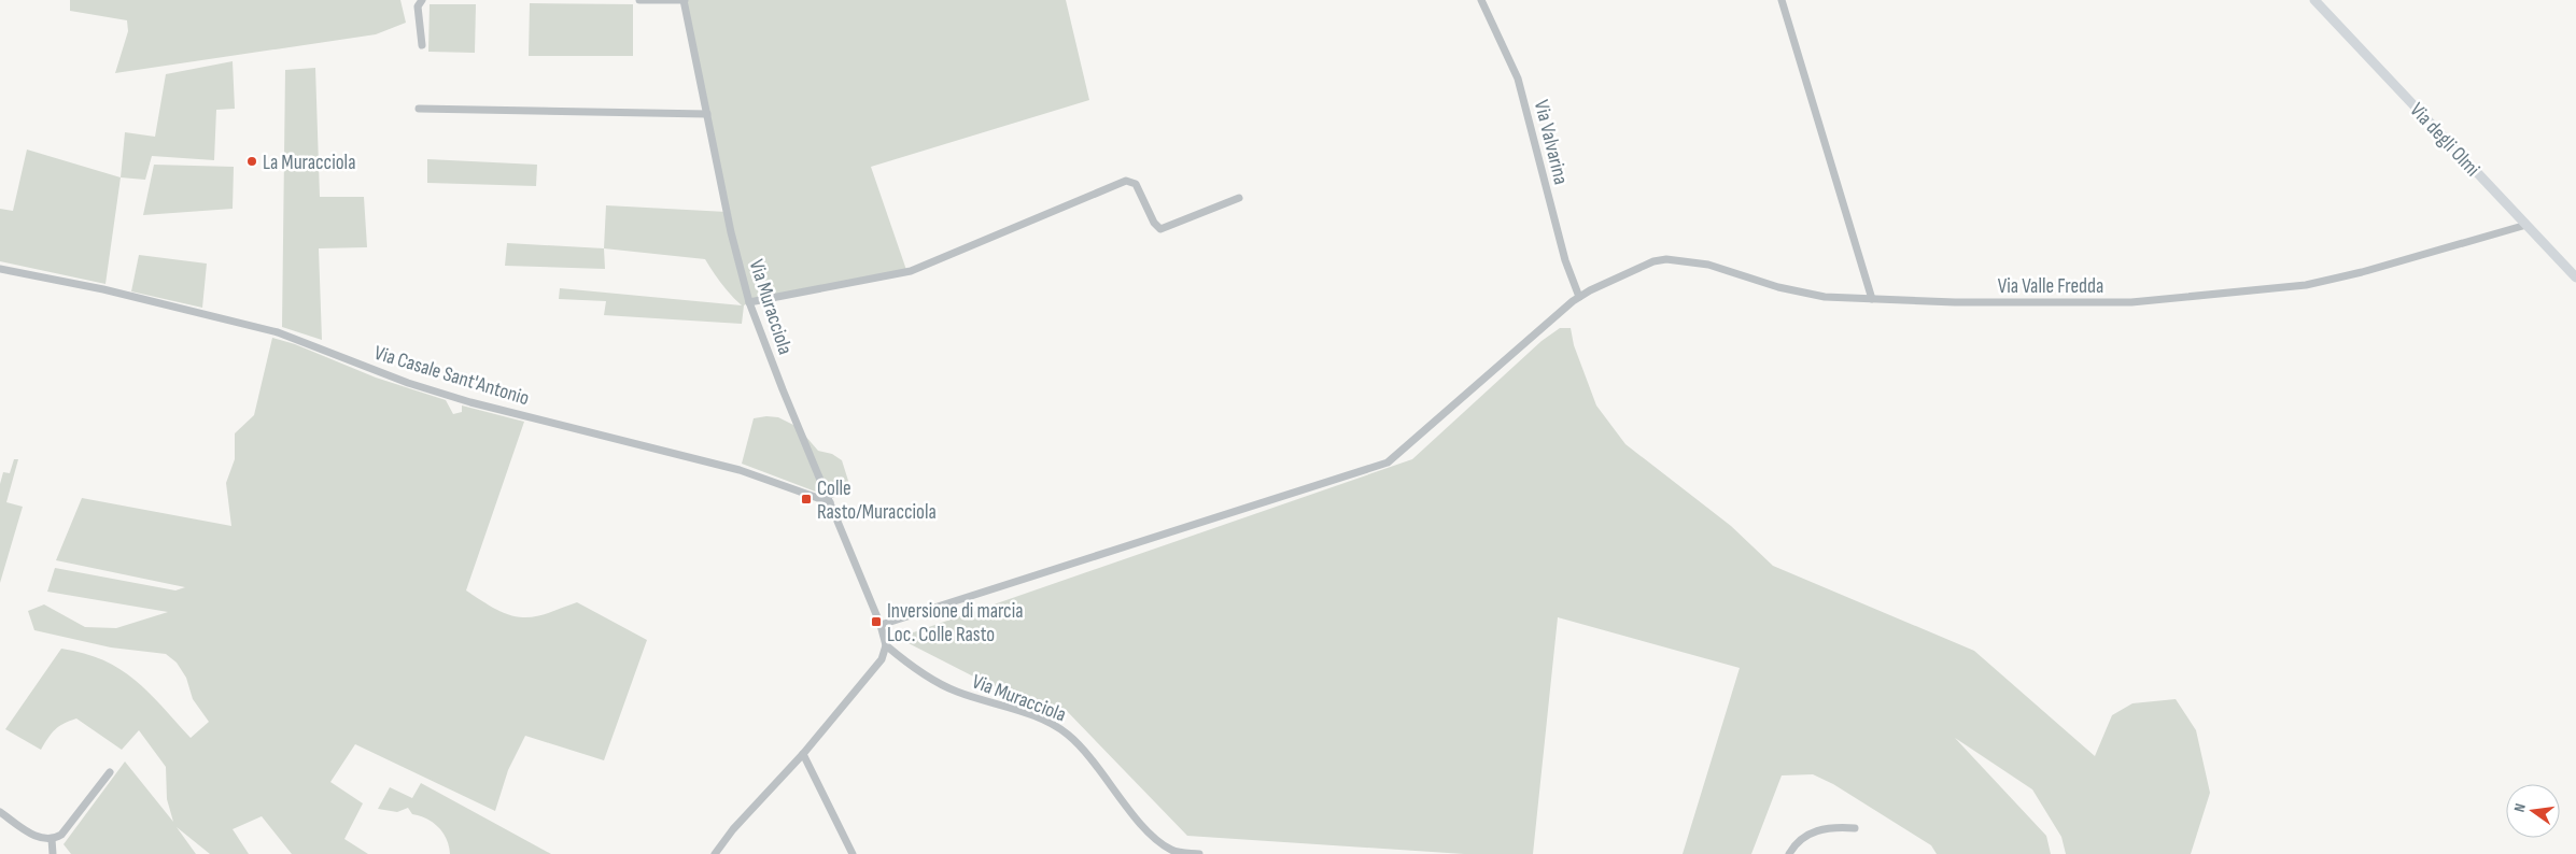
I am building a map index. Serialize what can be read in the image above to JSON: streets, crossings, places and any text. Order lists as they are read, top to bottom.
{
  "streets": {
    "street": [
      "Via degli Olmi",
      "Via Valvarina",
      "Via Valle Fredda",
      "Via Muracciola",
      "Via Casale Sant'Antonio"
    ]
  },
  "crossings": [
    ["Via degli Olmi", "Via Valle Fredda"],
    ["Via Valvarina", "Via Valle Fredda"],
    ["Via Valle Fredda", "Via Muracciola"],
    ["Via Muracciola", "Via Casale Sant'Antonio"]
  ],
  "places": {
    "other": ["La Muracciola"],
    "transit": ["Colle Rasto/Muracciola", "Inversione di marcia Loc. Colle Rasto"]
  },
  "north": "left"
}
